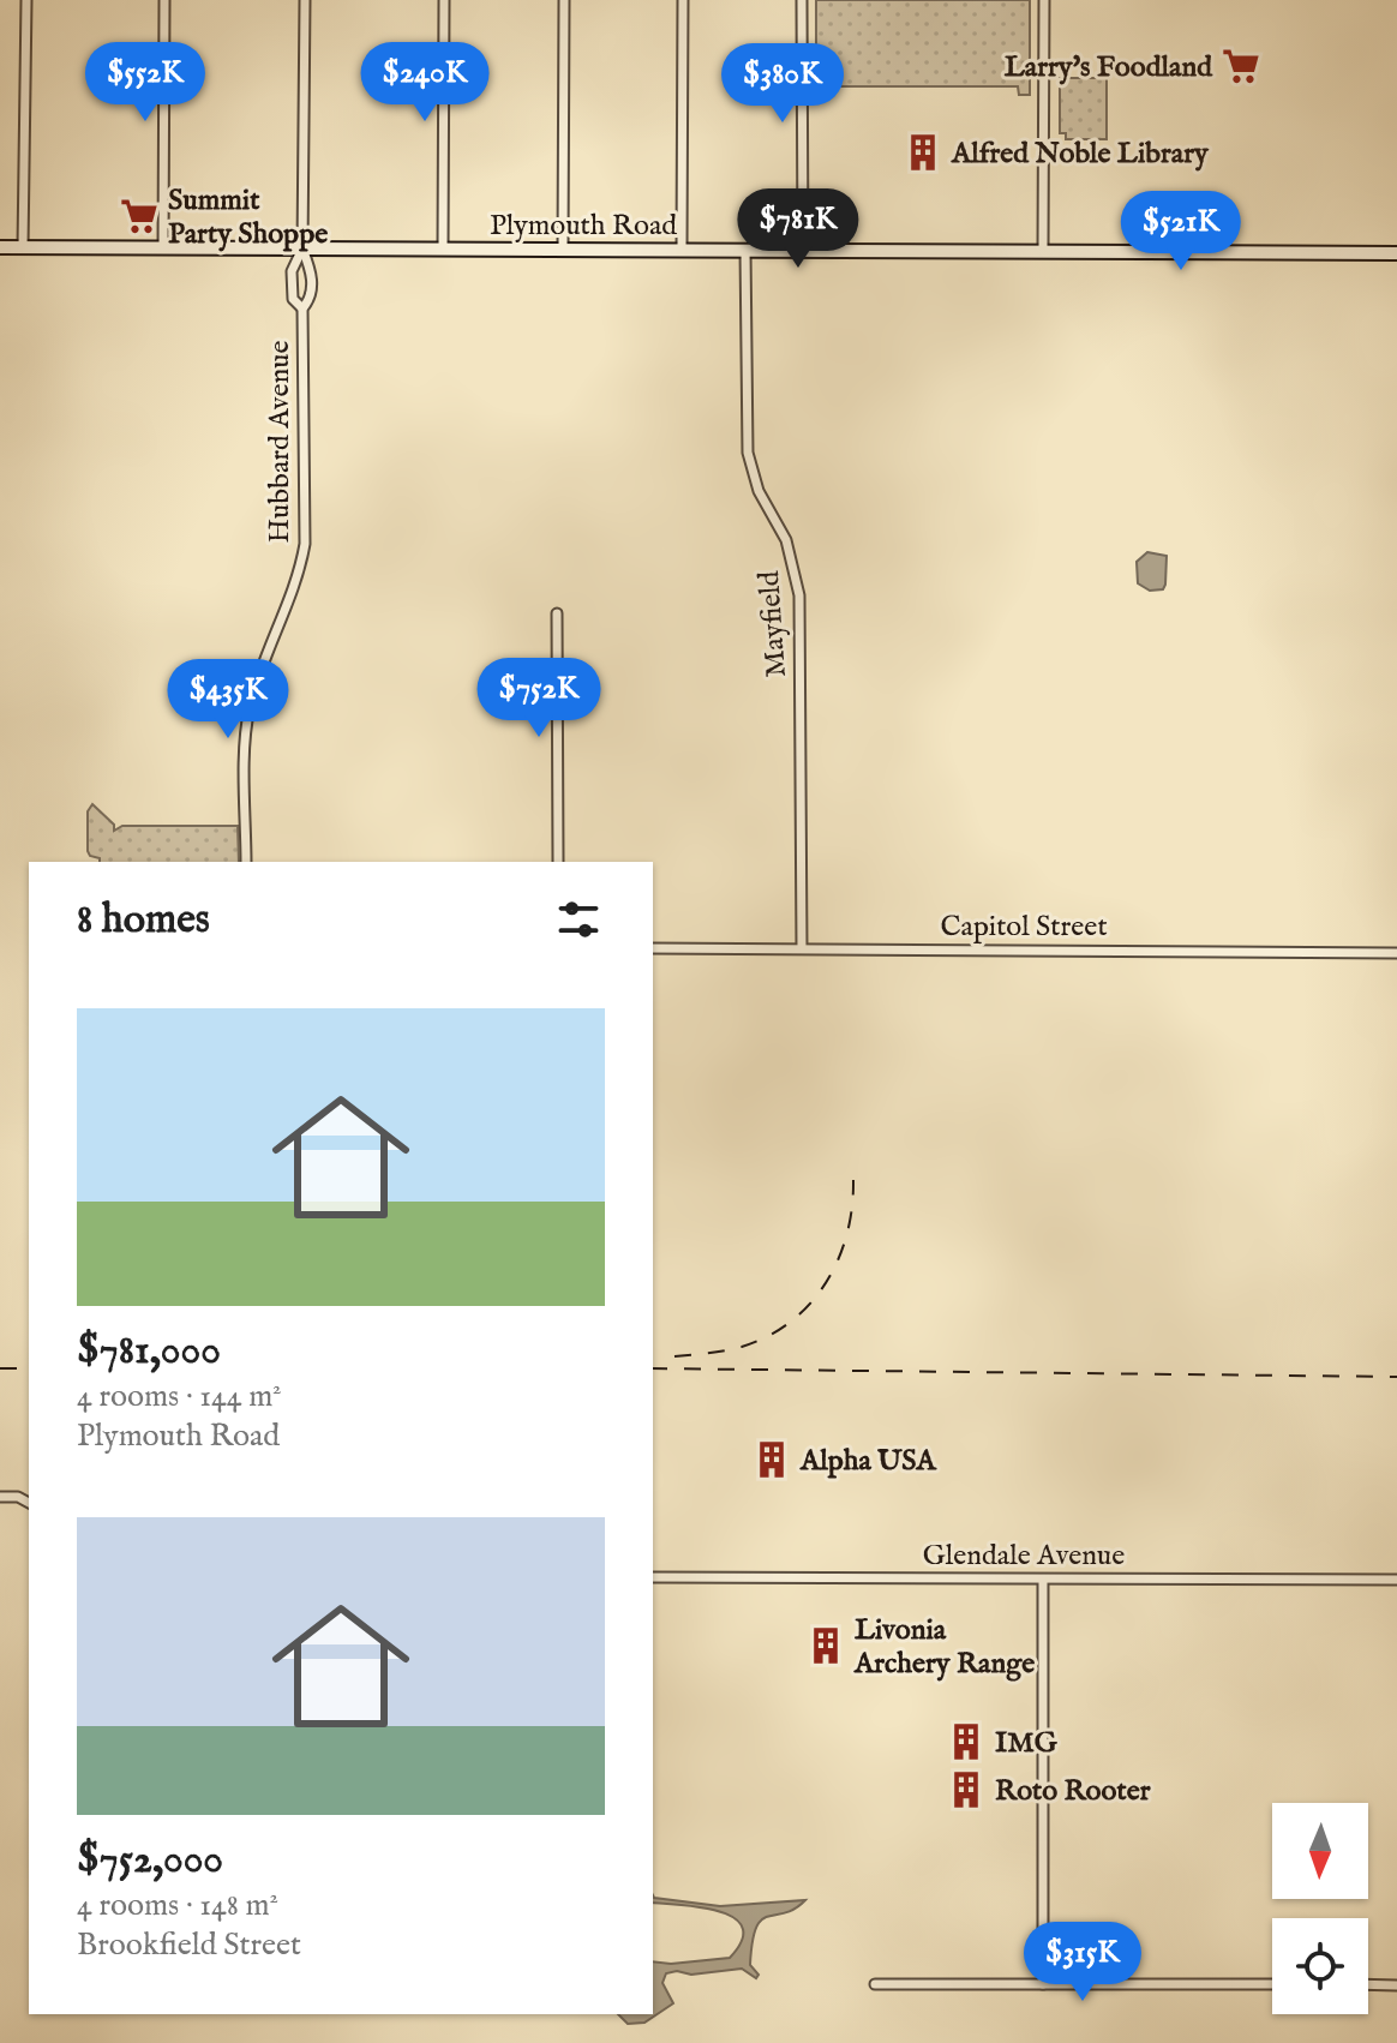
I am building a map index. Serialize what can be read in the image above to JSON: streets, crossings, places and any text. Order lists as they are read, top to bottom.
{
  "streets": {
    "main road": ["Plymouth Road"],
    "street": [
      "Hubbard Avenue",
      "Mayfield",
      "Capitol Street",
      "Glendale Avenue"
    ]
  },
  "crossings": [
    ["Plymouth Road", "Hubbard Avenue"],
    ["Plymouth Road", "Mayfield"],
    ["Mayfield", "Capitol Street"]
  ],
  "places": {
    "supermarket": ["Larry's Foodland", "Summit Party Shoppe"],
    "building": [
      "Alfred Noble Library",
      "Alpha USA",
      "Livonia Archery Range",
      "IMG",
      "Roto Rooter"
    ]
  },
  "north": "bottom",
  "page": {
    "price": [
      "$552K",
      "$240K",
      "$380K",
      "$781K",
      "$521K",
      "$752K",
      "$435K",
      "$315K"
    ],
    "heading": "8 homes",
    "list": [
      {
        "name": "$781,000",
        "note": "4 rooms · 144 m² · Plymouth Road"
      },
      {
        "name": "$752,000",
        "note": "4 rooms · 148 m² · Brookfield Street"
      }
    ]
  }
}
